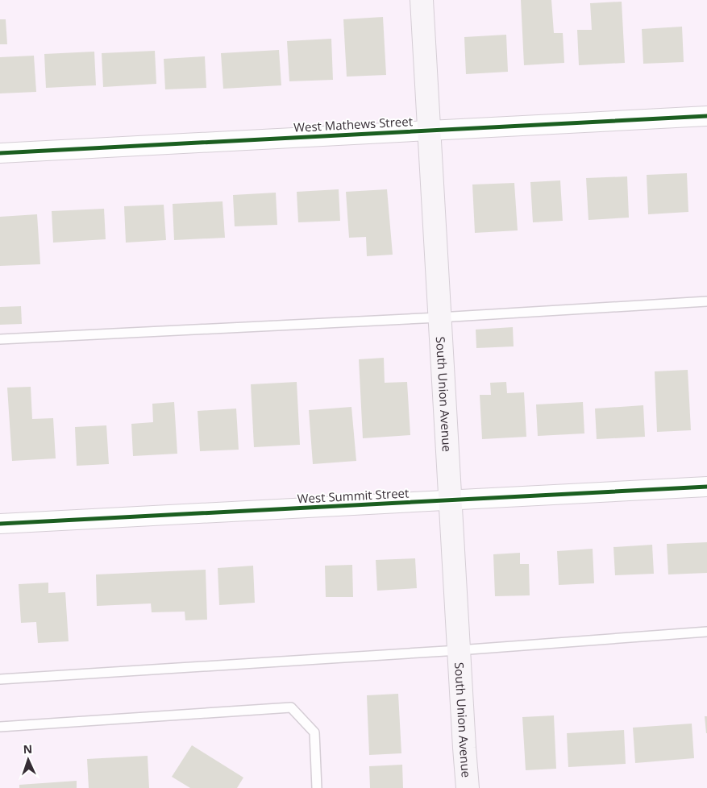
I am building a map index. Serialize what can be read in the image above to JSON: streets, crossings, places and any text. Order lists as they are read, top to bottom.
{
  "streets": {
    "main road": ["South Union Avenue"],
    "street": ["West Mathews Street", "West Summit Street"]
  },
  "crossings": [
    ["West Mathews Street", "South Union Avenue"],
    ["South Union Avenue", "West Summit Street"]
  ],
  "north": "top"
}
